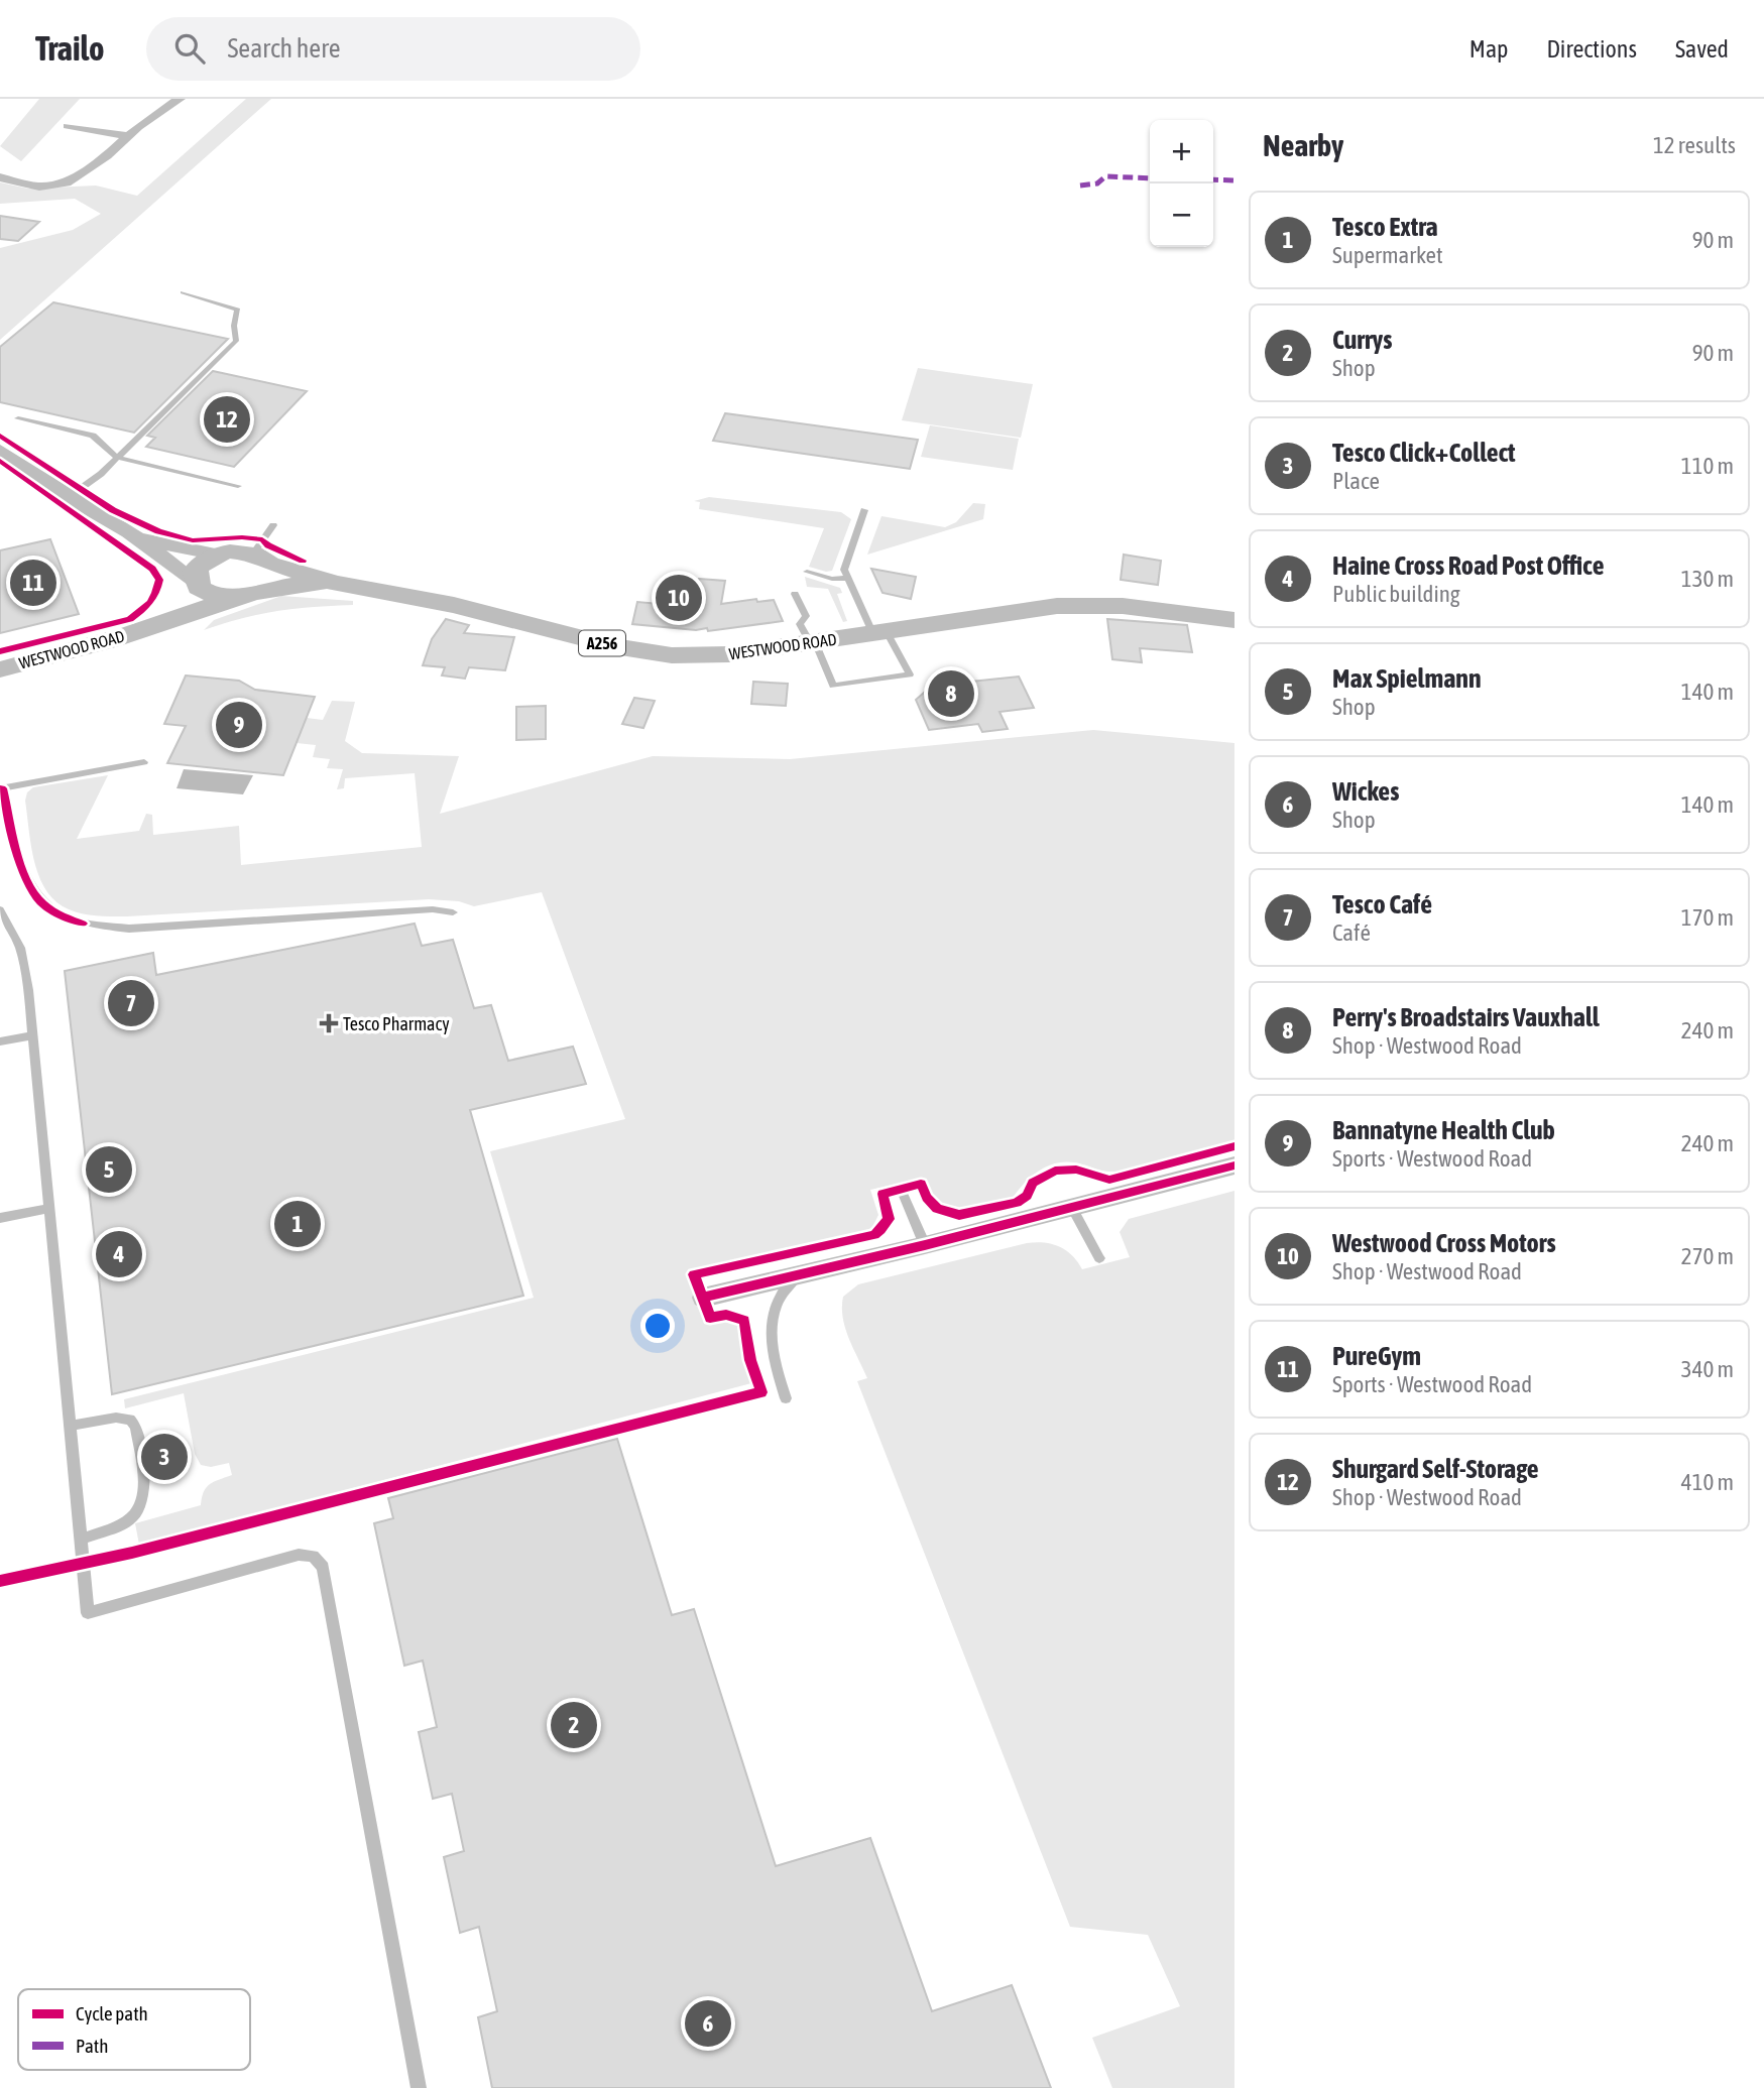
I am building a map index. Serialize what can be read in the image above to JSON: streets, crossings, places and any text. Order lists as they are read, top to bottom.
{
  "streets": {
    "main road": ["A256", "WESTWOOD ROAD"]
  },
  "places": {
    "health": ["Tesco Pharmacy"]
  },
  "legend": ["Cycle path", "Path"],
  "page": {
    "header": "Trailo",
    "search": "Search here",
    "nav": ["Map", "Directions", "Saved"],
    "heading": ["Nearby", "12 results"],
    "map_buttons": ["+", "−"],
    "list": [
      {
        "mark": "1",
        "name": "Tesco Extra",
        "note": "Supermarket",
        "value": "90 m"
      },
      {
        "mark": "2",
        "name": "Currys",
        "note": "Shop",
        "value": "90 m"
      },
      {
        "mark": "3",
        "name": "Tesco Click+Collect",
        "note": "Place",
        "value": "110 m"
      },
      {
        "mark": "4",
        "name": "Haine Cross Road Post Office",
        "note": "Public building",
        "value": "130 m"
      },
      {
        "mark": "5",
        "name": "Max Spielmann",
        "note": "Shop",
        "value": "140 m"
      },
      {
        "mark": "6",
        "name": "Wickes",
        "note": "Shop",
        "value": "140 m"
      },
      {
        "mark": "7",
        "name": "Tesco Café",
        "note": "Café",
        "value": "170 m"
      },
      {
        "mark": "8",
        "name": "Perry's Broadstairs Vauxhall",
        "note": "Shop · Westwood Road",
        "value": "240 m"
      },
      {
        "mark": "9",
        "name": "Bannatyne Health Club",
        "note": "Sports · Westwood Road",
        "value": "240 m"
      },
      {
        "mark": "10",
        "name": "Westwood Cross Motors",
        "note": "Shop · Westwood Road",
        "value": "270 m"
      },
      {
        "mark": "11",
        "name": "PureGym",
        "note": "Sports · Westwood Road",
        "value": "340 m"
      },
      {
        "mark": "12",
        "name": "Shurgard Self-Storage",
        "note": "Shop · Westwood Road",
        "value": "410 m"
      }
    ],
    "pins": [
      "12",
      "11",
      "10",
      "8",
      "9",
      "7",
      "5",
      "1",
      "4",
      "3",
      "2",
      "6"
    ]
  }
}
